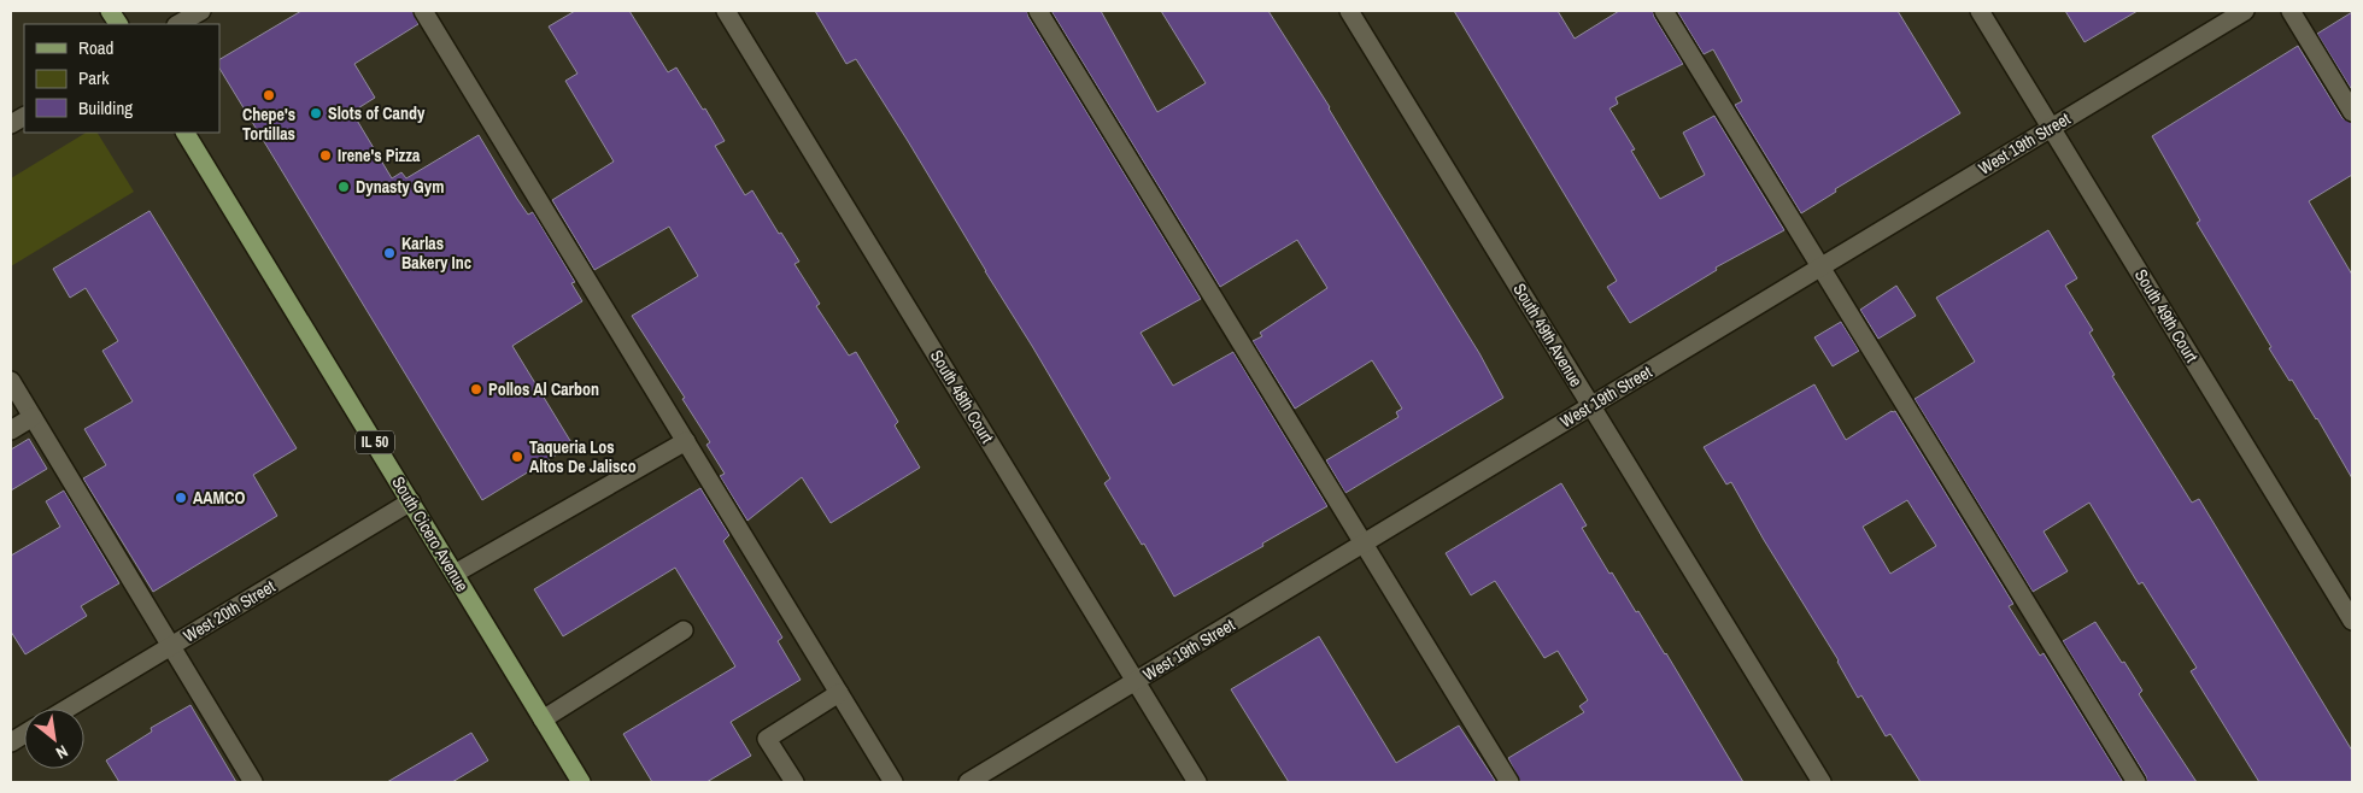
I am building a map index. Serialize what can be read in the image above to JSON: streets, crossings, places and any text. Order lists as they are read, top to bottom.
{
  "streets": {
    "main road": ["IL 50", "South Cicero Avenue"],
    "street": [
      "West 19th Street",
      "South 49th Court",
      "South 49th Avenue",
      "South 48th Court",
      "West 20th Street"
    ]
  },
  "crossings": [
    ["West 19th Street", "South 49th Court"],
    ["West 19th Street", "South 49th Avenue"],
    ["West 19th Street", "South 48th Court"],
    ["South Cicero Avenue", "West 20th Street"]
  ],
  "places": [
    "Chepe's Tortillas",
    "Slots of Candy",
    "Irene's Pizza",
    "Dynasty Gym",
    "Karlas Bakery Inc",
    "Pollos Al Carbon",
    "Taqueria Los Altos De Jalisco",
    "AAMCO"
  ],
  "legend": ["Road", "Park", "Building"],
  "north": "bottom right"
}
